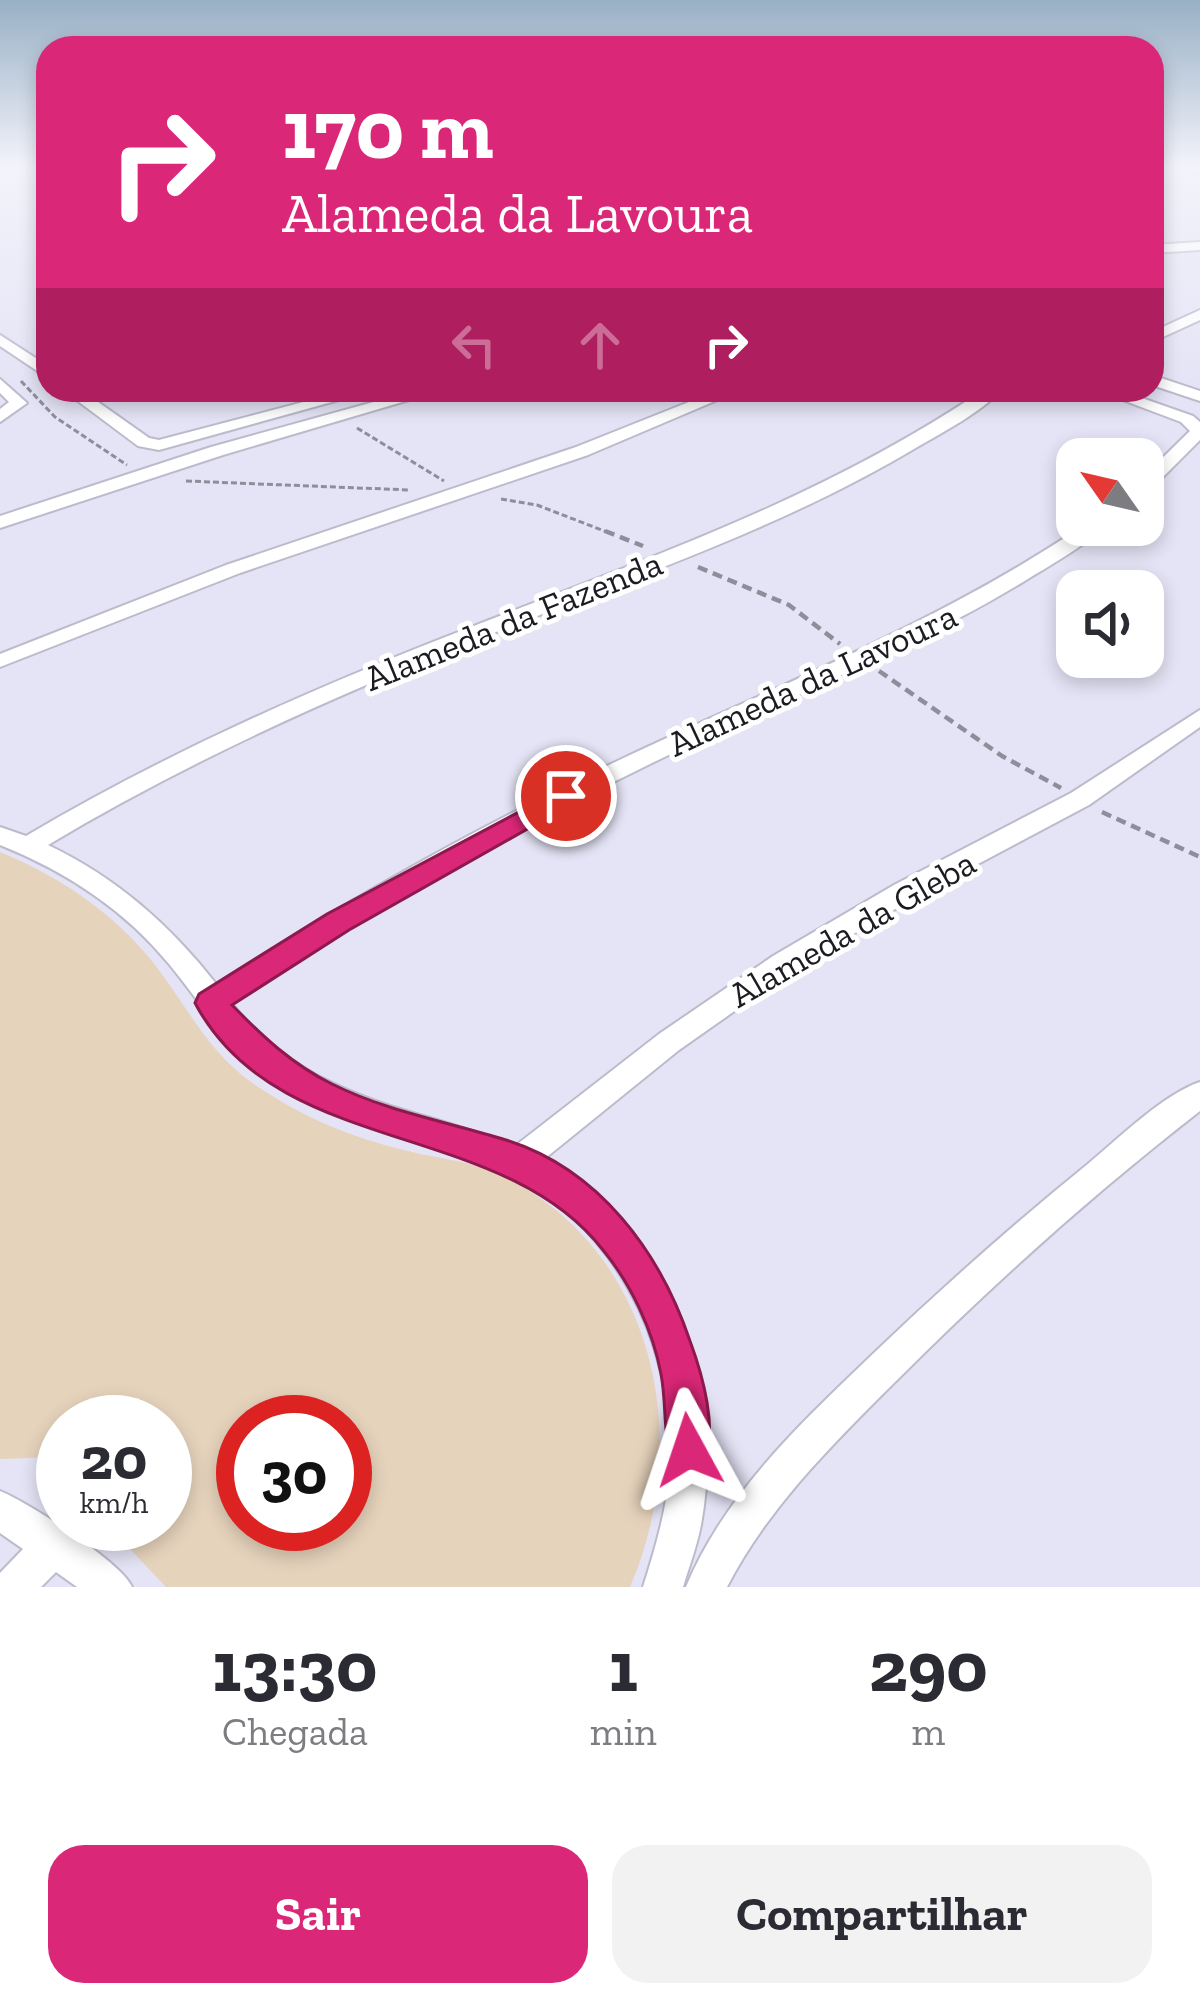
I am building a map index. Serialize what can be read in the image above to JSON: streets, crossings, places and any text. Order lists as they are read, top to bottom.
{
  "streets": {
    "street": ["Alameda da Fazenda", "Alameda da Lavoura", "Alameda da Gleba"]
  },
  "north": "top left",
  "page": {
    "turn": ["170 m", "Alameda da Lavoura"],
    "speed": "20 km/h",
    "limit": "30",
    "eta": [
      "13:30",
      "Chegada",
      "1",
      "min",
      "290",
      "m"
    ],
    "buttons": ["Sair", "Compartilhar"]
  }
}
